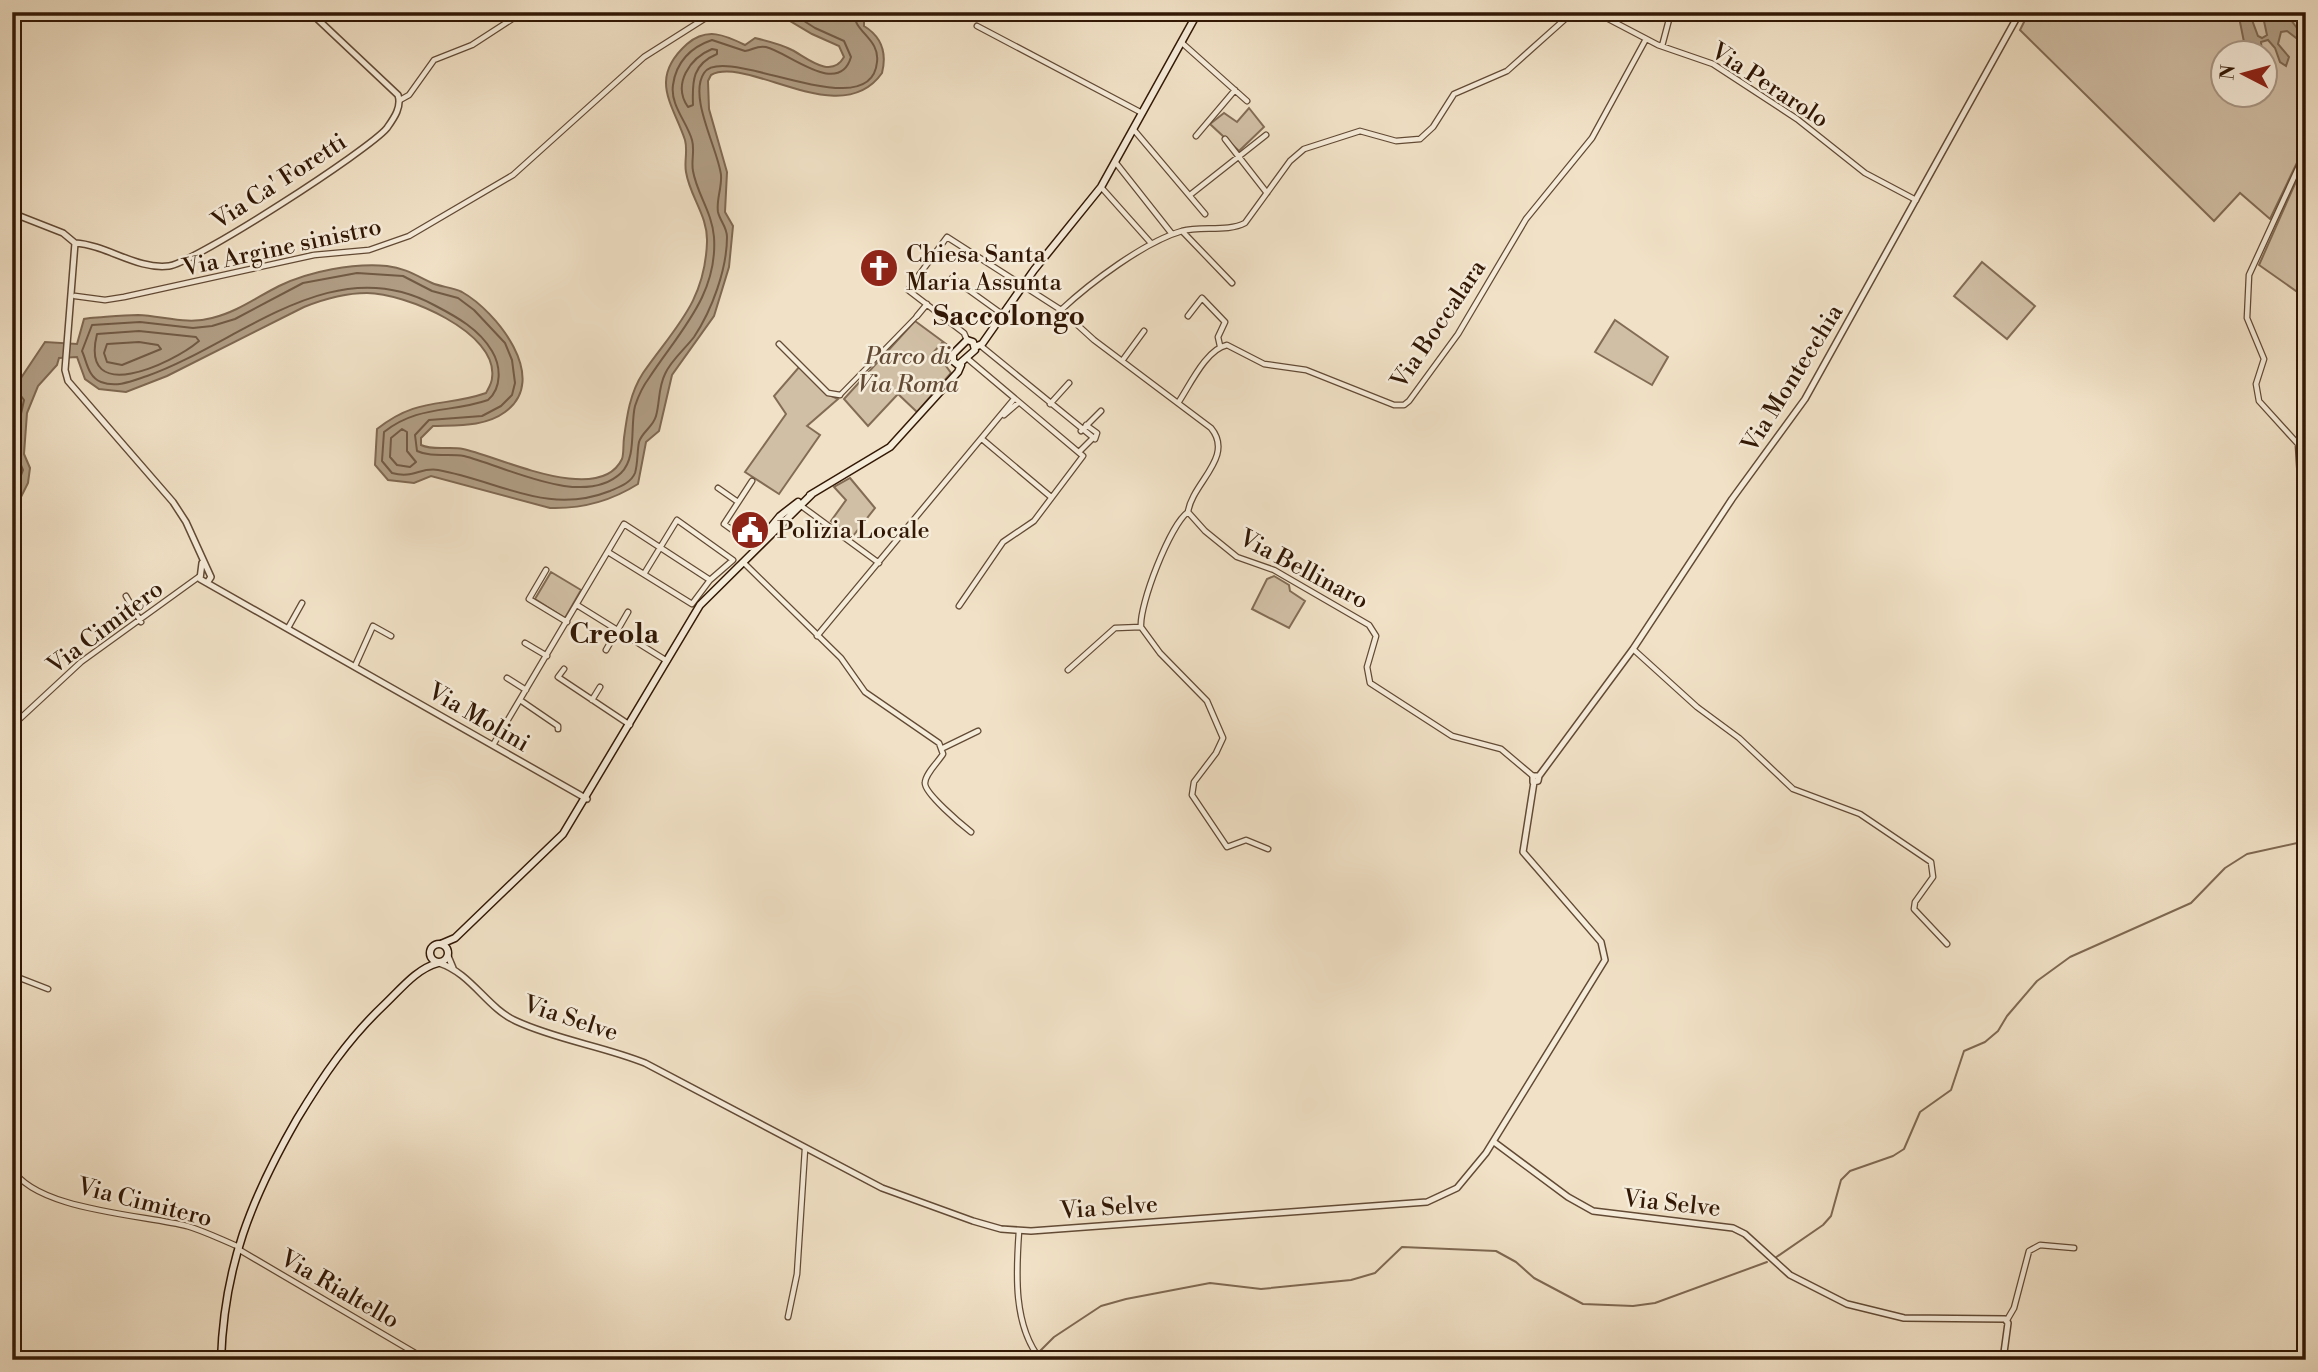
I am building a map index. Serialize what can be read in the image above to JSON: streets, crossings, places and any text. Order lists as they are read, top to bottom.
{
  "streets": {
    "street": [
      "Via Perarolo",
      "Via Ca' Foretti",
      "Via Argine sinistro",
      "Via Boccalara",
      "Via Montecchia",
      "Via Bellinaro",
      "Via Cimitero",
      "Via Molini",
      "Via Selve",
      "Via Rialtello"
    ]
  },
  "crossings": [
    ["Via Perarolo", "Via Boccalara"],
    ["Via Perarolo", "Via Montecchia"],
    ["Via Montecchia", "Via Bellinaro"],
    ["Via Cimitero", "Via Molini"],
    ["Via Cimitero", "Via Rialtello"]
  ],
  "districts": ["Saccolongo", "Creola"],
  "parks": ["Parco di Via Roma"],
  "places": {
    "church": ["Chiesa Santa Maria Assunta"],
    "public building": ["Polizia Locale"]
  },
  "north": "left"
}
